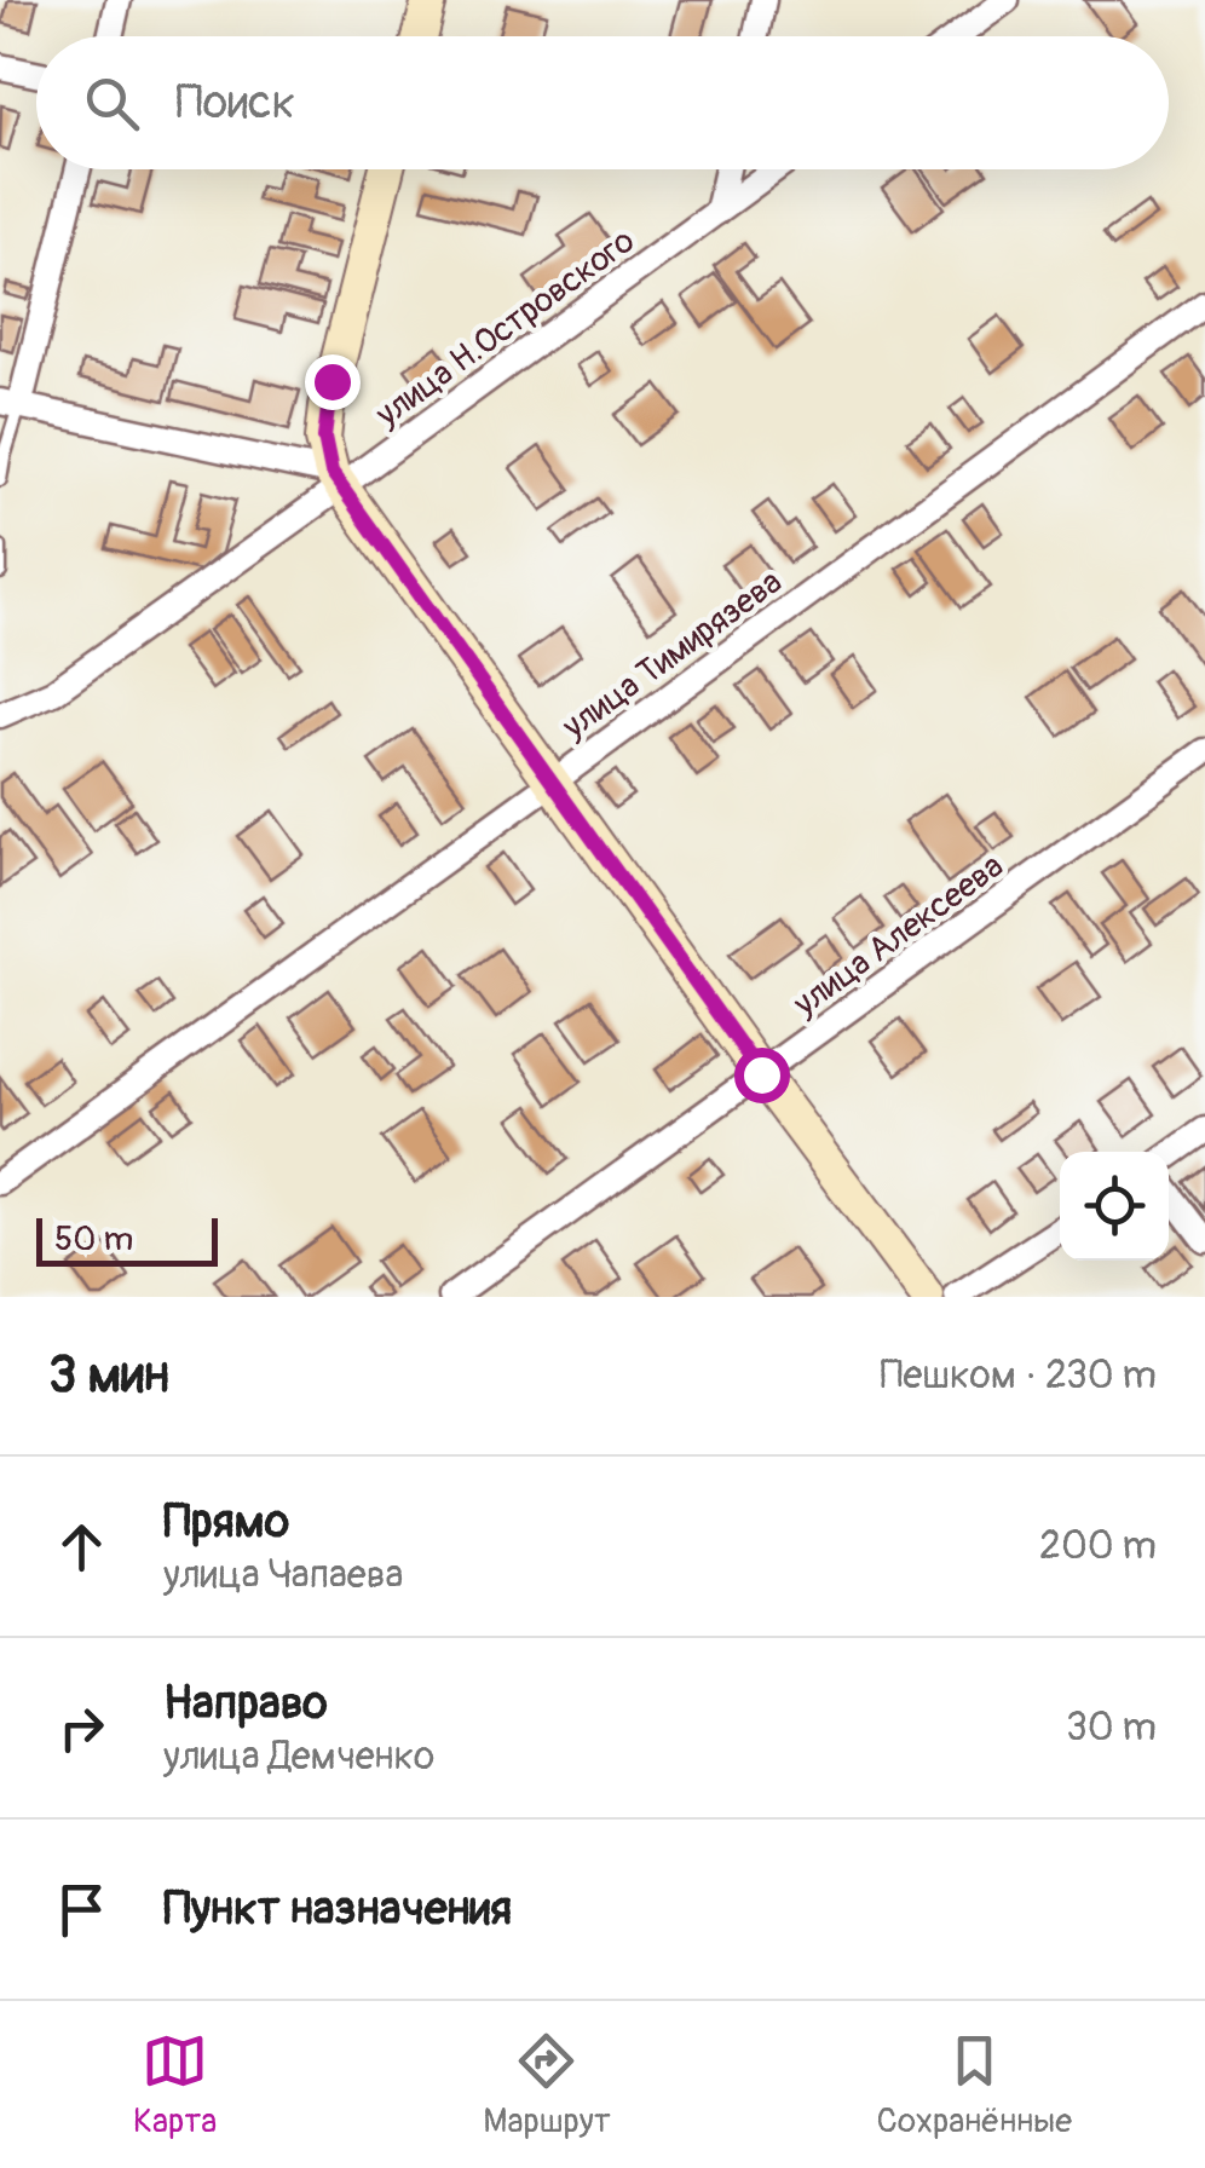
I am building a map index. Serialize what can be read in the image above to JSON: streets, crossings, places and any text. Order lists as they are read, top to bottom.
{
  "streets": {
    "street": ["улица Н.Островского", "улица Тимирязева", "улица Алексеева"]
  },
  "scale_bar": "50 m",
  "page": {
    "search": "Поиск",
    "scale": "50 m",
    "heading": ["3 мин", "Пешком · 230 m"],
    "list": [
      ["Прямо", "улица Чапаева", "200 m"],
      ["Направо", "улица Демченко", "30 m"],
      "Пункт назначения"
    ],
    "nav": ["Карта", "Маршрут", "Сохранённые"]
  }
}
